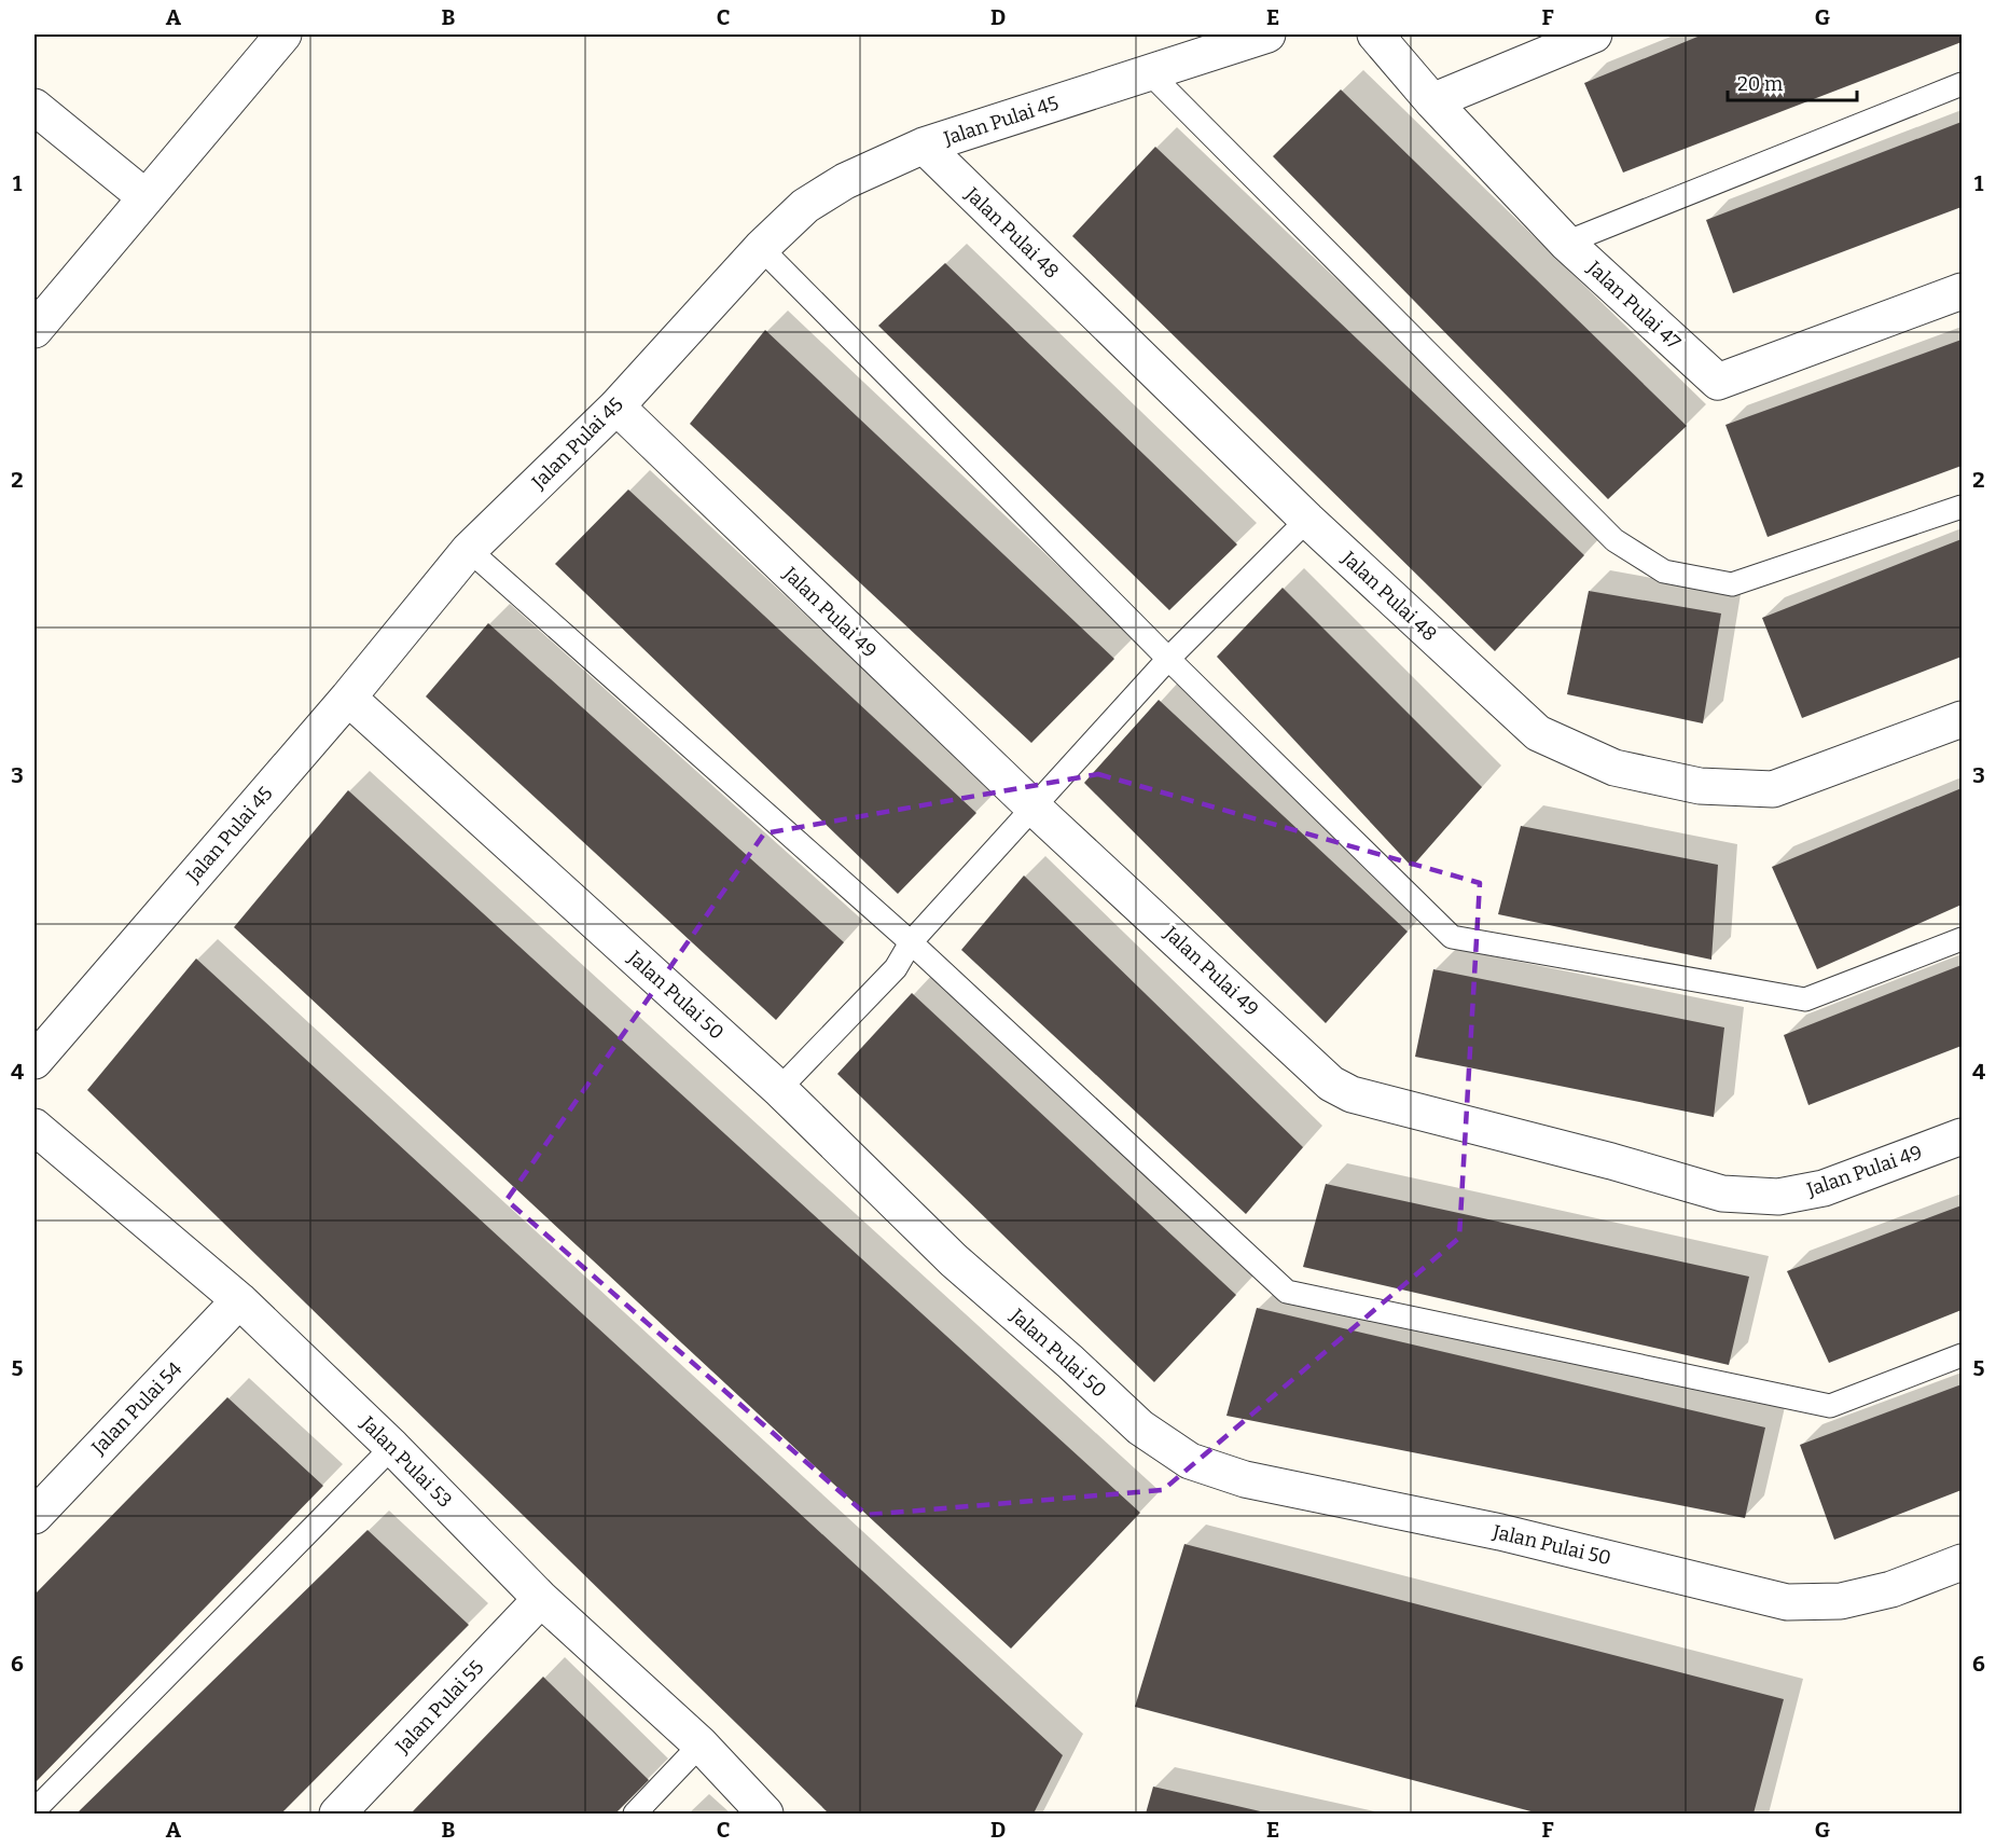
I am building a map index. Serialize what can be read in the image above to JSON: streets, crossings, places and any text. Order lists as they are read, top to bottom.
{
  "streets": {
    "street": [
      "Jalan Pulai 45",
      "Jalan Pulai 48",
      "Jalan Pulai 47",
      "Jalan Pulai 49",
      "Jalan Pulai 50",
      "Jalan Pulai 54",
      "Jalan Pulai 53",
      "Jalan Pulai 55"
    ]
  },
  "crossings": [
    ["Jalan Pulai 45", "Jalan Pulai 48"],
    ["Jalan Pulai 45", "Jalan Pulai 49"],
    ["Jalan Pulai 45", "Jalan Pulai 50"],
    ["Jalan Pulai 54", "Jalan Pulai 53"],
    ["Jalan Pulai 53", "Jalan Pulai 55"]
  ],
  "scale_bar": "20 m",
  "grid": {
    "columns": [
      "A",
      "B",
      "C",
      "D",
      "E",
      "F",
      "G"
    ],
    "rows": [
      "1",
      "2",
      "3",
      "4",
      "5",
      "6"
    ]
  }
}
